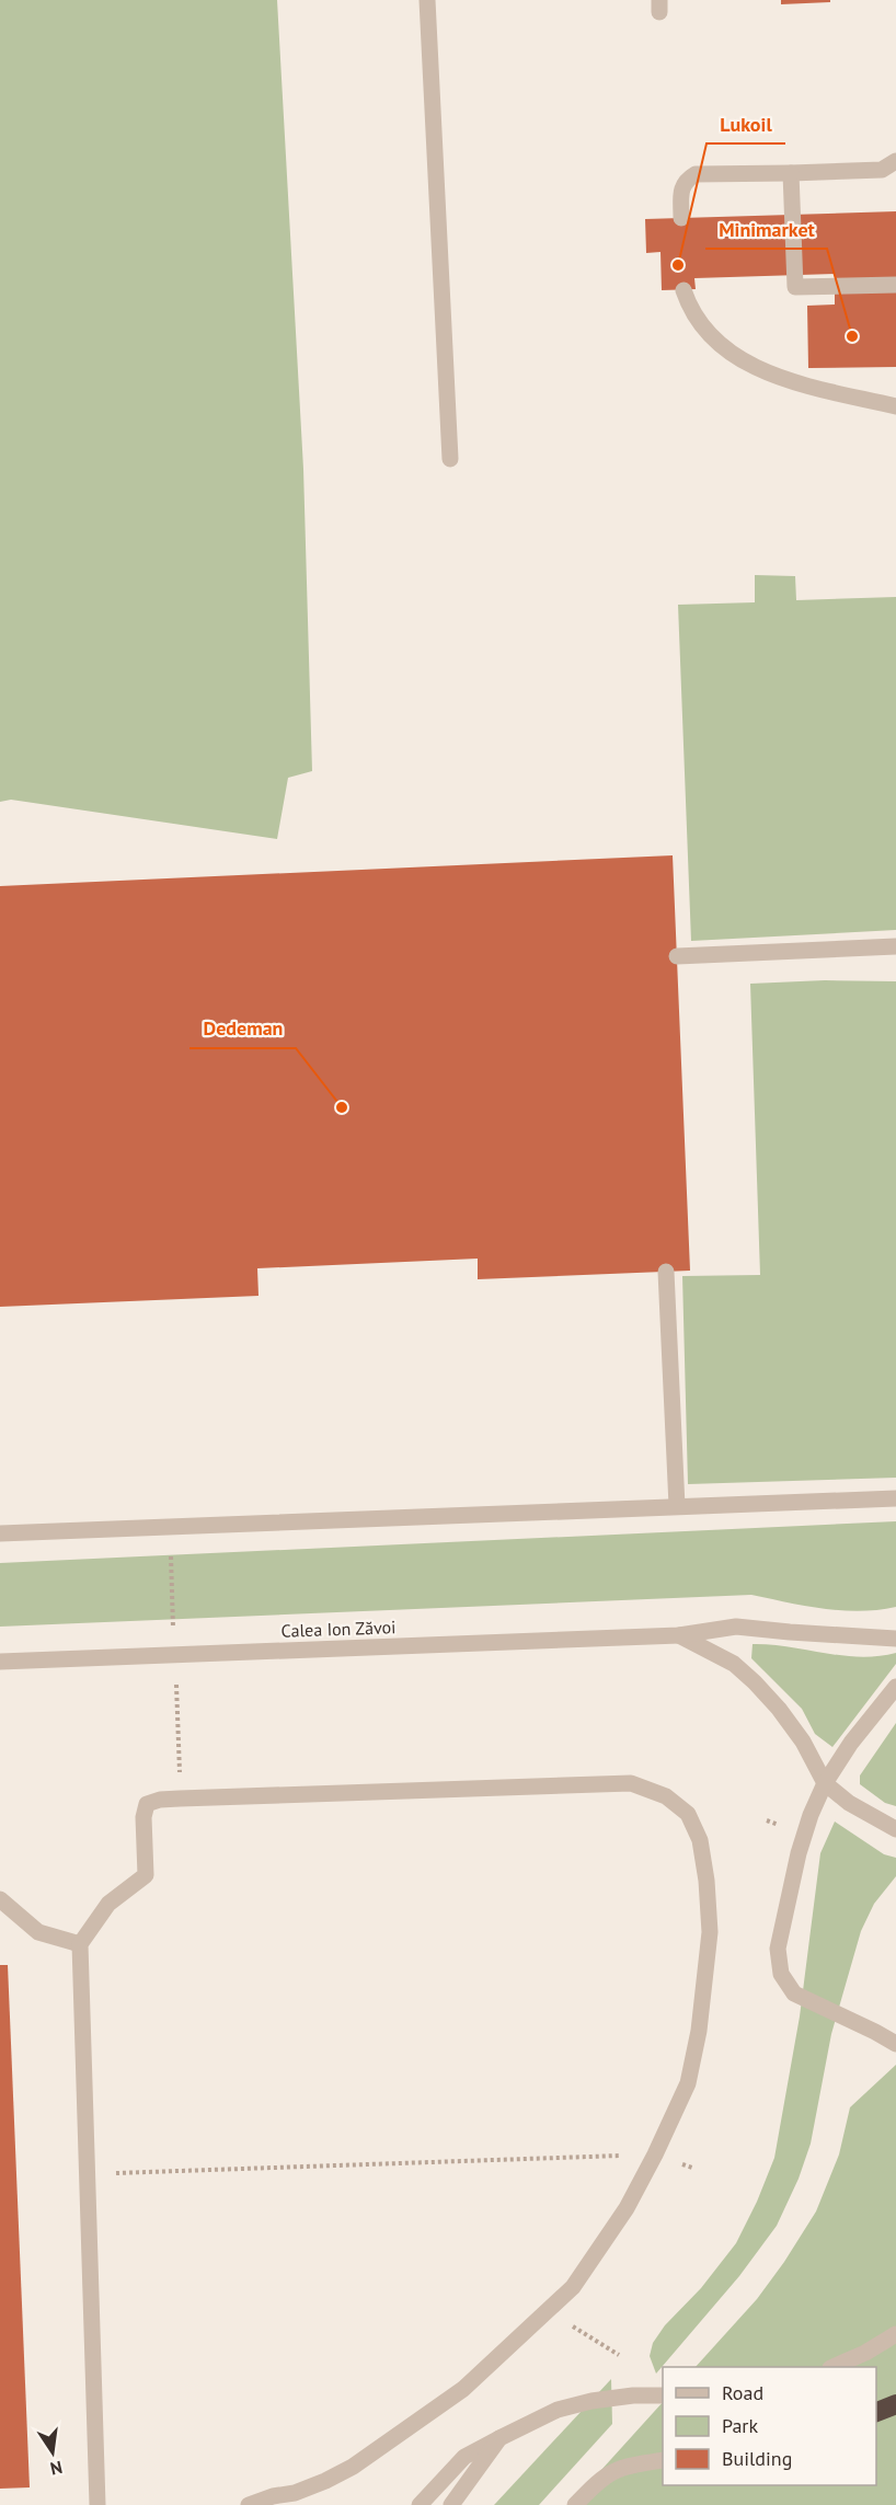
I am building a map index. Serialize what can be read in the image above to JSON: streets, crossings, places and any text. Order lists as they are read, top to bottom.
{
  "streets": {
    "street": ["Calea Ion Zăvoi"]
  },
  "places": ["Lukoil", "Minimarket", "Dedeman"],
  "legend": ["Road", "Park", "Building"],
  "north": "bottom"
}
